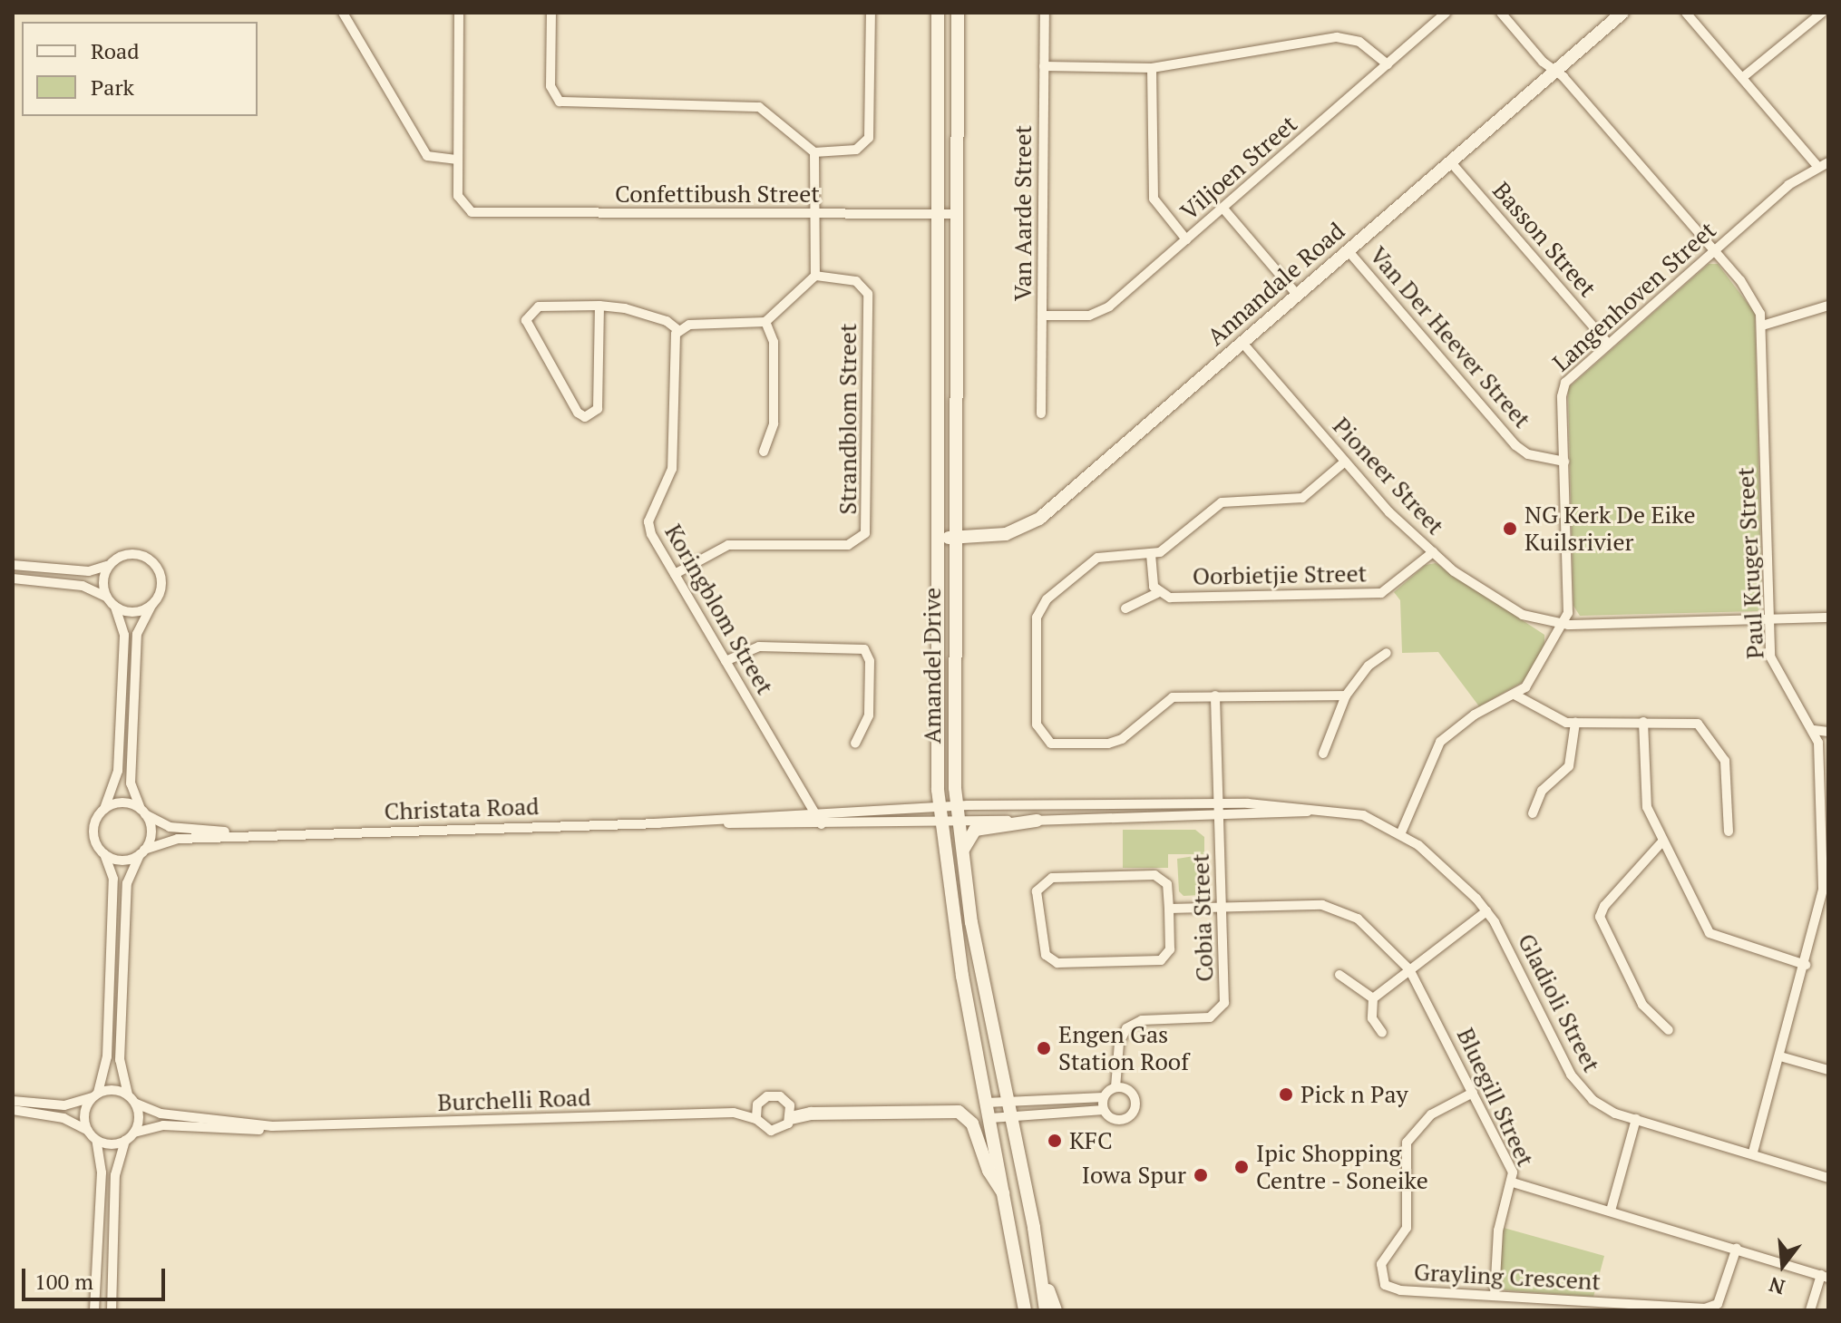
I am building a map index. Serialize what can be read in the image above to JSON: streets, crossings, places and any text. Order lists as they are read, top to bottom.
{
  "streets": {
    "street": [
      "Viljoen Street",
      "Confettibush Street",
      "Van Aarde Street",
      "Basson Street",
      "Annandale Road",
      "Langenhoven Street",
      "Van Der Heever Street",
      "Strandblom Street",
      "Pioneer Street",
      "Paul Kruger Street",
      "Oorbietjie Street",
      "Koringblom Street",
      "Amandel Drive",
      "Christata Road",
      "Cobia Street",
      "Gladioli Street",
      "Bluegill Street",
      "Burchelli Road",
      "Grayling Crescent"
    ]
  },
  "crossings": [
    ["Viljoen Street", "Van Aarde Street"],
    ["Confettibush Street", "Amandel Drive"],
    ["Basson Street", "Annandale Road"],
    ["Basson Street", "Langenhoven Street"],
    ["Annandale Road", "Van Der Heever Street"],
    ["Annandale Road", "Pioneer Street"],
    ["Annandale Road", "Paul Kruger Street"],
    ["Annandale Road", "Amandel Drive"],
    ["Langenhoven Street", "Van Der Heever Street"],
    ["Langenhoven Street", "Pioneer Street"],
    ["Langenhoven Street", "Paul Kruger Street"],
    ["Langenhoven Street", "Gladioli Street"],
    ["Strandblom Street", "Koringblom Street"],
    ["Pioneer Street", "Paul Kruger Street"],
    ["Pioneer Street", "Oorbietjie Street"],
    ["Paul Kruger Street", "Gladioli Street"],
    ["Koringblom Street", "Christata Road"],
    ["Amandel Drive", "Gladioli Street"],
    ["Cobia Street", "Gladioli Street"],
    ["Cobia Street", "Bluegill Street"],
    ["Bluegill Street", "Grayling Crescent"]
  ],
  "places": [
    "NG Kerk De Eike Kuilsrivier",
    "Engen Gas Station Roof",
    "Pick n Pay",
    "KFC",
    "Ipic Shopping Centre - Soneike",
    "Iowa Spur"
  ],
  "legend": ["Road", "Park"],
  "scale_bar": "100 m",
  "north": "bottom"
}
